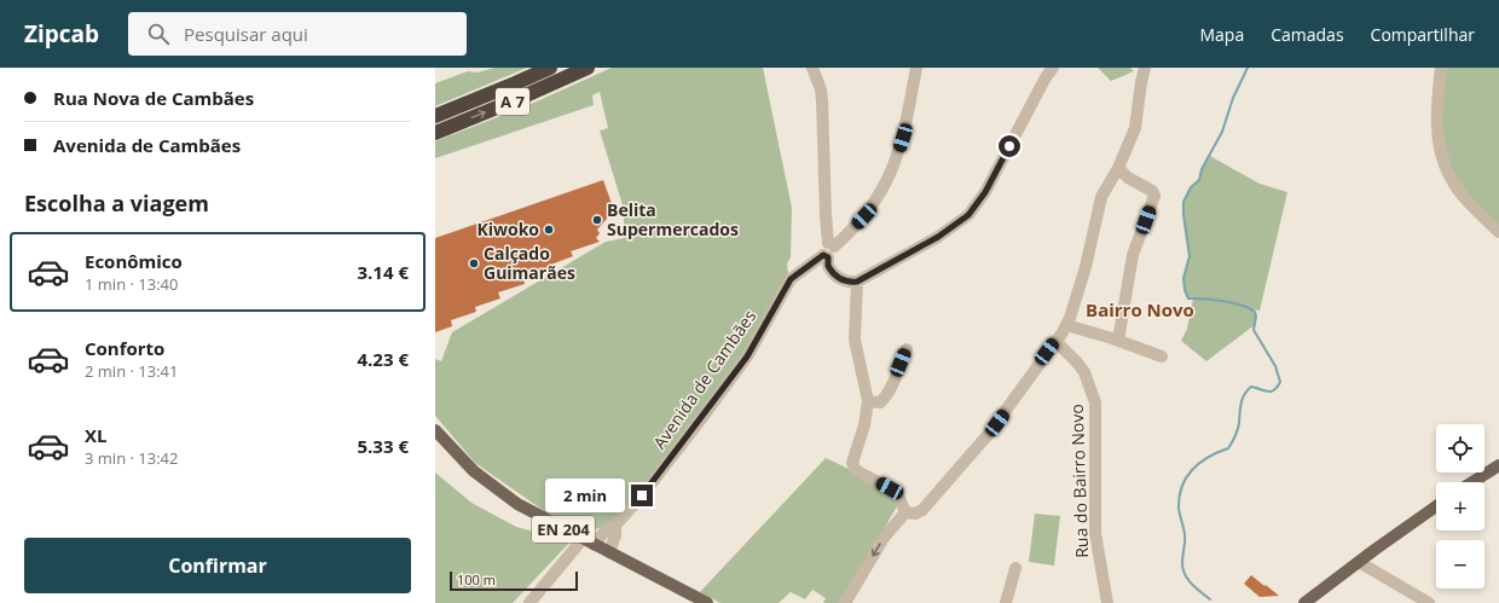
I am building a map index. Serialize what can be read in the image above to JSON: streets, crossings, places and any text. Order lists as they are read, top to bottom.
{
  "streets": {
    "highway": ["A 7"],
    "main road": ["EN 204"],
    "street": ["Avenida de Cambães", "Rua do Bairro Novo"]
  },
  "crossings": [
    ["Avenida de Cambães", "EN 204"]
  ],
  "districts": ["Bairro Novo"],
  "places": ["Belita Supermercados", "Kiwoko", "Calçado Guimarães"],
  "scale_bar": "100 m",
  "page": {
    "header": "Zipcab",
    "search": "Pesquisar aqui",
    "nav": ["Mapa", "Camadas", "Compartilhar"],
    "banner": ["Rua Nova de Cambães", "Avenida de Cambães"],
    "heading": "Escolha a viagem",
    "list": [
      {
        "name": "Econômico",
        "note": "1 min · 13:40",
        "value": "3.14 €"
      },
      {
        "name": "Conforto",
        "note": "2 min · 13:41",
        "value": "4.23 €"
      },
      {
        "name": "XL",
        "note": "3 min · 13:42",
        "value": "5.33 €"
      }
    ],
    "map_buttons": ["+", "−"],
    "bubble": "2 min",
    "buttons": "Confirmar",
    "scale": "100 m"
  }
}
